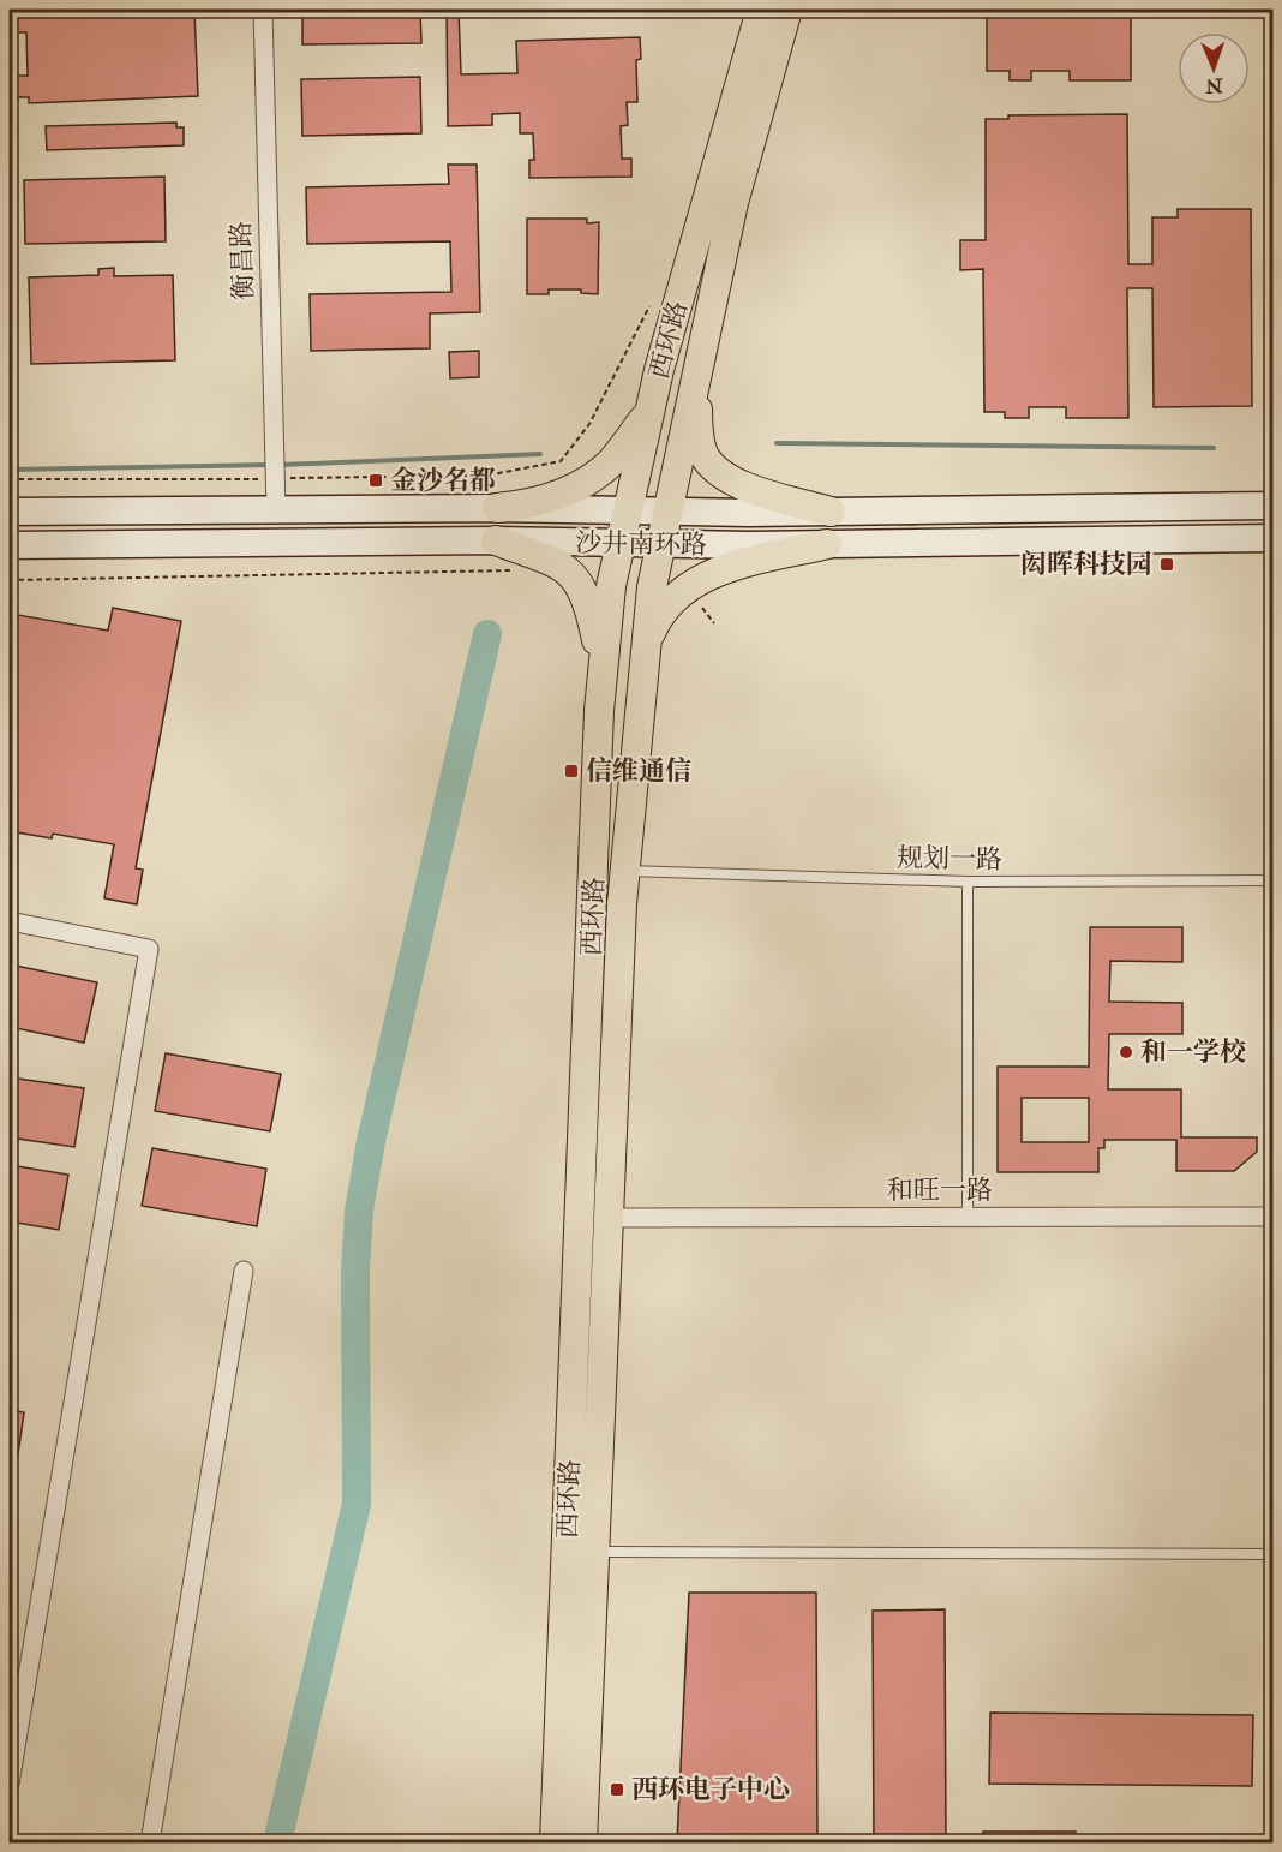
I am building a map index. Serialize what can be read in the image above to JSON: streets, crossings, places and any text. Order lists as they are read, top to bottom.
{
  "streets": {
    "main road": ["西环路", "沙井南环路"],
    "street": ["衡昌路", "和旺一路"],
    "lane": ["规划一路"]
  },
  "crossings": [
    ["衡昌路", "沙井南环路"],
    ["西环路", "沙井南环路"],
    ["西环路", "规划一路"],
    ["西环路", "和旺一路"]
  ],
  "places": {
    "transit": [
      "金沙名都",
      "闳晖科技园",
      "信维通信",
      "西环电子中心"
    ],
    "other": ["和一学校"]
  },
  "north": "bottom"
}
